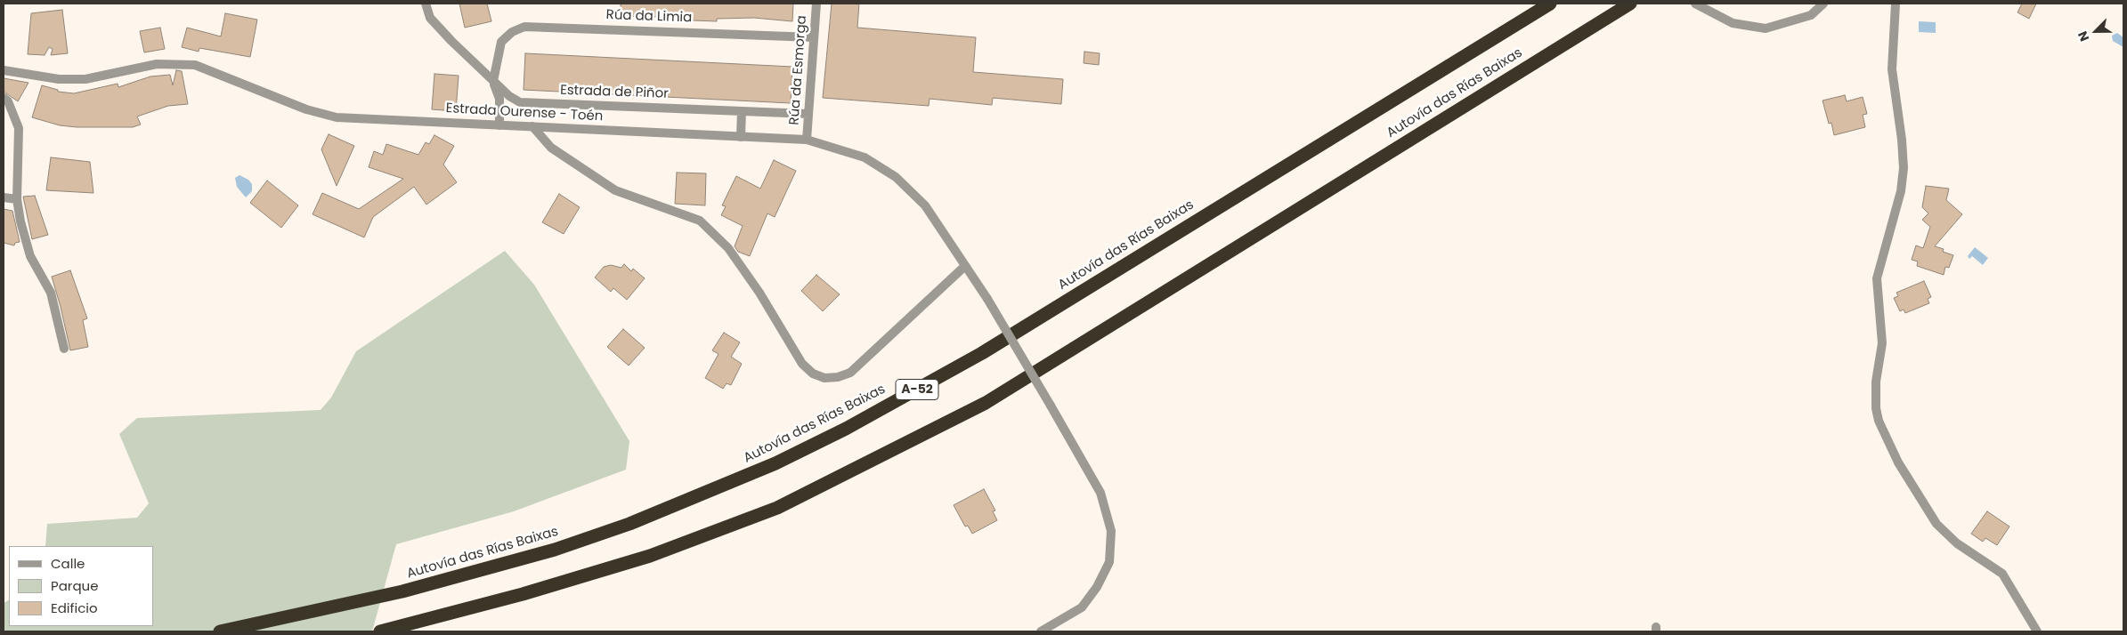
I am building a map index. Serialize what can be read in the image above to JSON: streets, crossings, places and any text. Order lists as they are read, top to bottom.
{
  "streets": {
    "highway": ["Autovía das Rías Baixas", "A-52"],
    "street": [
      "Rúa da Limia",
      "Rúa da Esmorga",
      "Estrada de Piñor",
      "Estrada Ourense - Toén"
    ]
  },
  "crossings": [
    ["Rúa da Limia", "Rúa da Esmorga"],
    ["Rúa da Limia", "Estrada de Piñor"],
    ["Rúa da Esmorga", "Estrada de Piñor"],
    ["Rúa da Esmorga", "Estrada Ourense - Toén"]
  ],
  "legend": ["Calle", "Parque", "Edificio"],
  "north": "bottom left"
}
